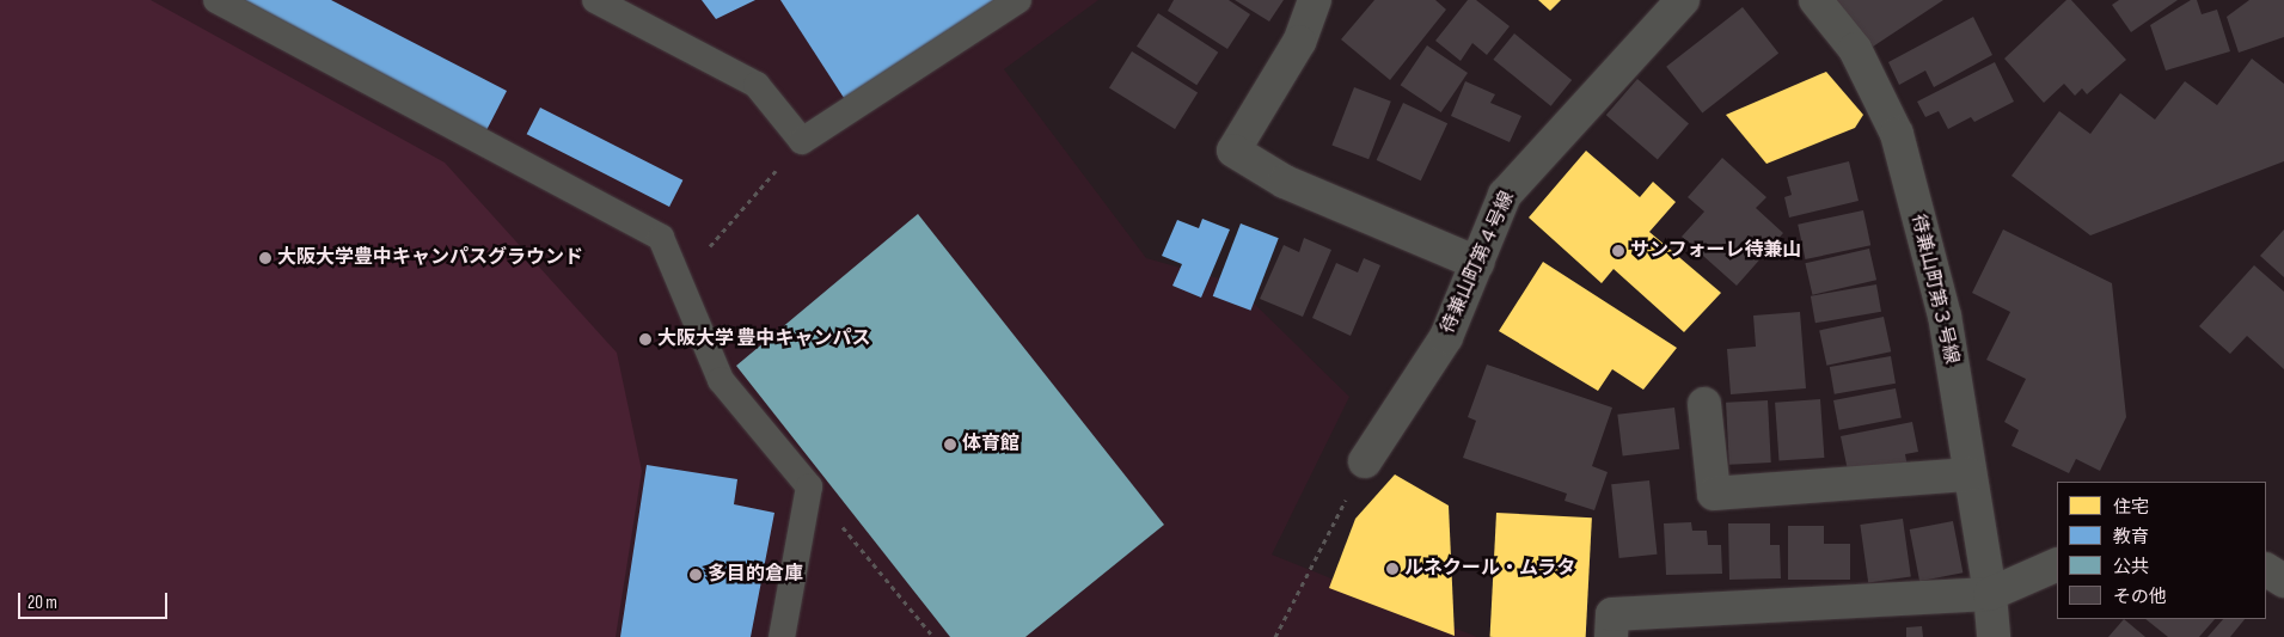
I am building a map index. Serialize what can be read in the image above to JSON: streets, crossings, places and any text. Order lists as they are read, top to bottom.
{
  "streets": {
    "street": ["待兼山町第４号線", "待兼山町第３号線"]
  },
  "places": [
    "サンフォーレ待兼山",
    "大阪大学豊中キャンパスグラウンド",
    "大阪大学 豊中キャンパス",
    "体育館",
    "ルネクール・ムラタ",
    "多目的倉庫"
  ],
  "legend": [
    "住宅",
    "教育",
    "公共",
    "その他"
  ],
  "scale_bar": "20 m"
}
